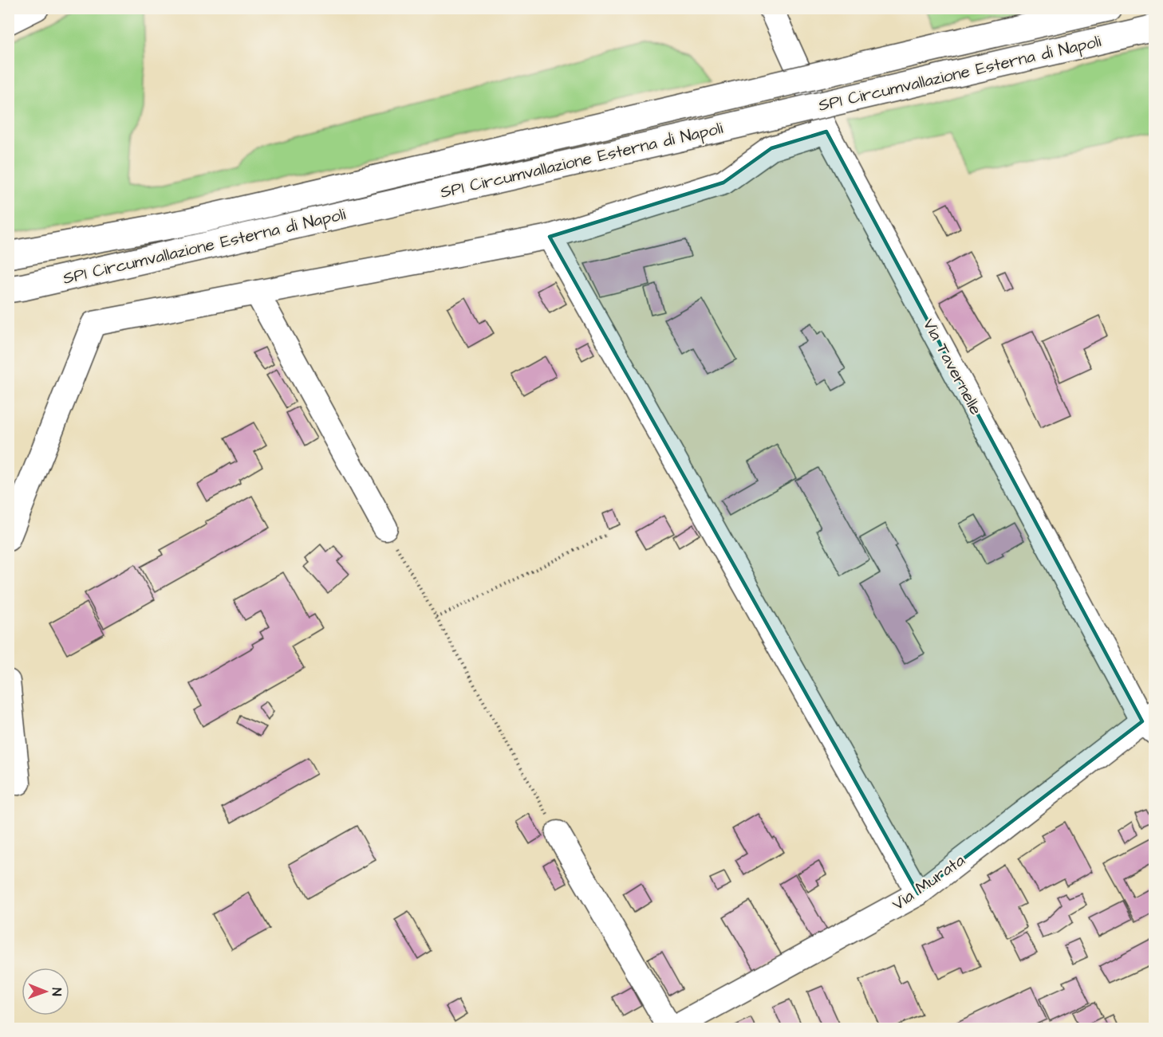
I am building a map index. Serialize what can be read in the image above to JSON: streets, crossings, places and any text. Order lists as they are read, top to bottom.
{
  "streets": {
    "highway": ["SP1 Circumvallazione Esterna di Napoli"],
    "street": ["Via Tavernelle", "Via Murata"]
  },
  "crossings": [
    ["Via Tavernelle", "Via Murata"]
  ],
  "north": "right"
}
